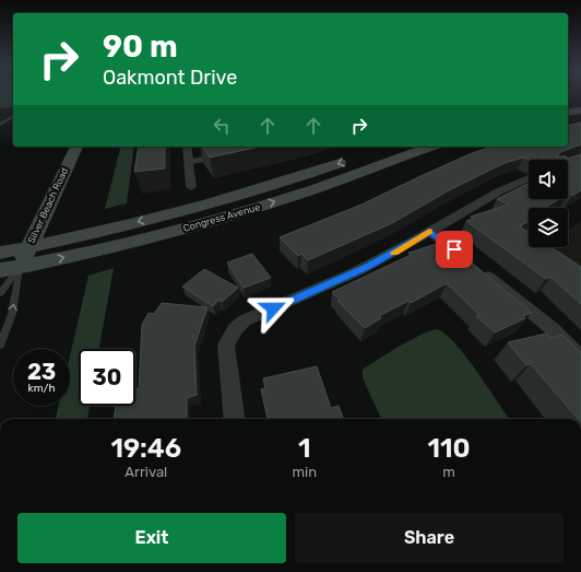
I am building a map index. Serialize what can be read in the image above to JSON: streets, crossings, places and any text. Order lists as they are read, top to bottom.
{
  "streets": {
    "street": ["Silver Beach Road", "Congress Avenue"]
  },
  "crossings": [
    ["Silver Beach Road", "Congress Avenue"]
  ],
  "page": {
    "turn": ["90 m", "Oakmont Drive"],
    "speed": "23 km/h",
    "limit": "30",
    "eta": [
      "19:46",
      "Arrival",
      "1",
      "min",
      "110",
      "m"
    ],
    "buttons": ["Exit", "Share"]
  }
}
